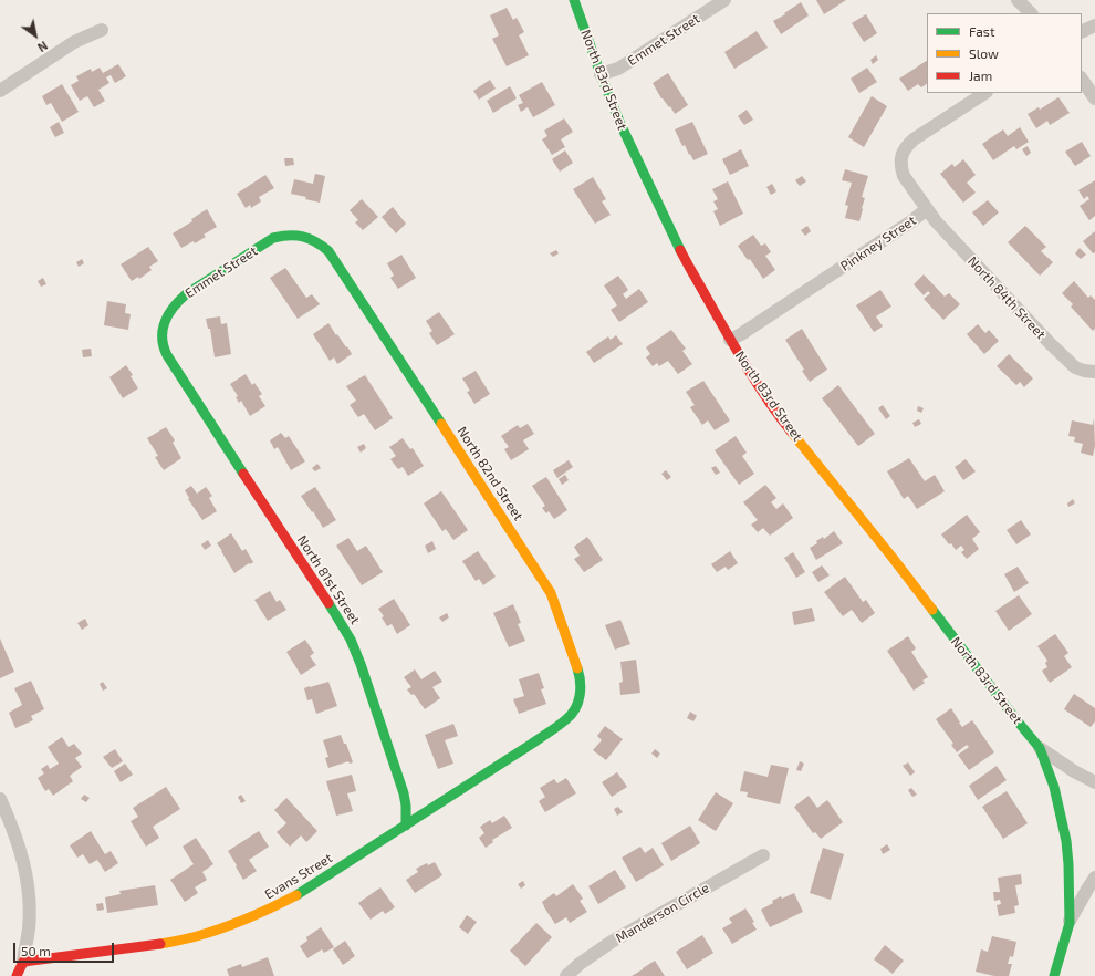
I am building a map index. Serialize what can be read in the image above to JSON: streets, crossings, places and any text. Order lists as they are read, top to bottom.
{
  "streets": {
    "street": [
      "Emmet Street",
      "North 83rd Street",
      "Pinkney Street",
      "North 84th Street",
      "North 82nd Street",
      "North 81st Street",
      "Evans Street",
      "Manderson Circle"
    ]
  },
  "crossings": [
    ["Emmet Street", "North 83rd Street"],
    ["Emmet Street", "North 82nd Street"],
    ["Emmet Street", "North 81st Street"],
    ["North 83rd Street", "Pinkney Street"],
    ["Pinkney Street", "North 84th Street"],
    ["North 82nd Street", "Evans Street"],
    ["North 81st Street", "Evans Street"]
  ],
  "legend": ["Fast", "Slow", "Jam"],
  "scale_bar": "50 m",
  "north": "bottom right"
}
